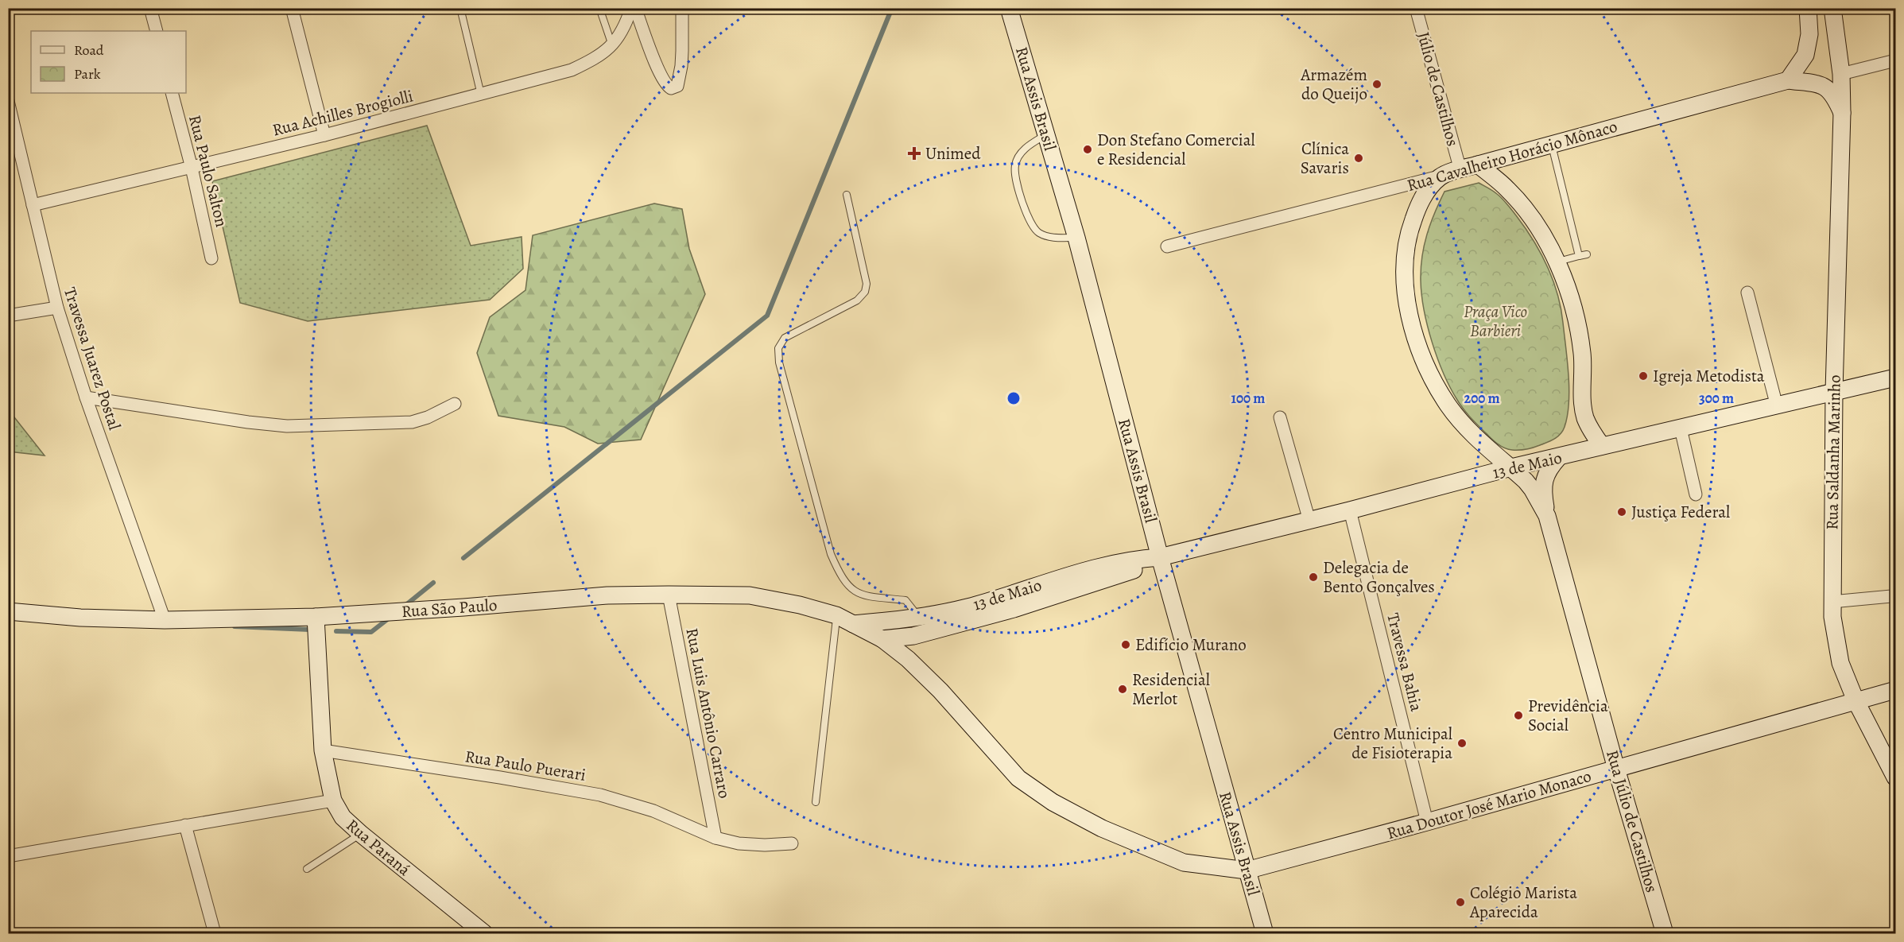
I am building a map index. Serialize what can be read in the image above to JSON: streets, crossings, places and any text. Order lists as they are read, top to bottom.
{
  "streets": {
    "main road": [
      "Rua Assis Brasil",
      "Rua Cavalheiro Horácio Mônaco",
      "Rua Saldanha Marinho",
      "13 de Maio",
      "Rua São Paulo",
      "Rua Doutor José Mario Monaco",
      "Rua Júlio de Castilhos",
      "Rua Paraná"
    ],
    "street": [
      "Júlio de Castilhos",
      "Rua Achilles Brogiolli",
      "Rua Paulo Salton",
      "Travessa Juarez Postal",
      "Travessa Bahia",
      "Rua Luis Antônio Carraro",
      "Rua Paulo Puerari"
    ]
  },
  "crossings": [
    ["Júlio de Castilhos", "Rua Cavalheiro Horácio Mônaco"],
    ["Rua Assis Brasil", "13 de Maio"],
    ["Rua Assis Brasil", "Rua São Paulo"],
    ["Rua Assis Brasil", "Rua Doutor José Mario Monaco"],
    ["Rua Achilles Brogiolli", "Rua Paulo Salton"],
    ["Rua Achilles Brogiolli", "Travessa Juarez Postal"],
    ["Rua Cavalheiro Horácio Mônaco", "Rua Saldanha Marinho"],
    ["Rua Cavalheiro Horácio Mônaco", "Rua Júlio de Castilhos"],
    ["Travessa Juarez Postal", "Rua São Paulo"],
    ["Rua Saldanha Marinho", "13 de Maio"],
    ["Rua Saldanha Marinho", "Rua Doutor José Mario Monaco"],
    ["13 de Maio", "Rua São Paulo"],
    ["13 de Maio", "Travessa Bahia"],
    ["13 de Maio", "Rua Júlio de Castilhos"],
    ["Rua São Paulo", "Rua Luis Antônio Carraro"],
    ["Rua São Paulo", "Rua Doutor José Mario Monaco"],
    ["Rua São Paulo", "Rua Paraná"],
    ["Travessa Bahia", "Rua Doutor José Mario Monaco"],
    ["Rua Luis Antônio Carraro", "Rua Paulo Puerari"],
    ["Rua Paulo Puerari", "Rua Paraná"],
    ["Rua Doutor José Mario Monaco", "Rua Júlio de Castilhos"]
  ],
  "parks": ["Praça Vico Barbieri"],
  "places": {
    "other": [
      "Armazém do Queijo",
      "Don Stefano Comercial e Residencial",
      "Clínica Savaris",
      "Igreja Metodista",
      "Justiça Federal",
      "Delegacia de Bento Gonçalves",
      "Edifício Murano",
      "Residencial Merlot",
      "Previdência Social",
      "Centro Municipal de Fisioterapia",
      "Colégio Marista Aparecida"
    ],
    "health": ["Unimed"]
  },
  "legend": ["Road", "Park"],
  "rings": ["100 m", "200 m", "300 m"]
}
